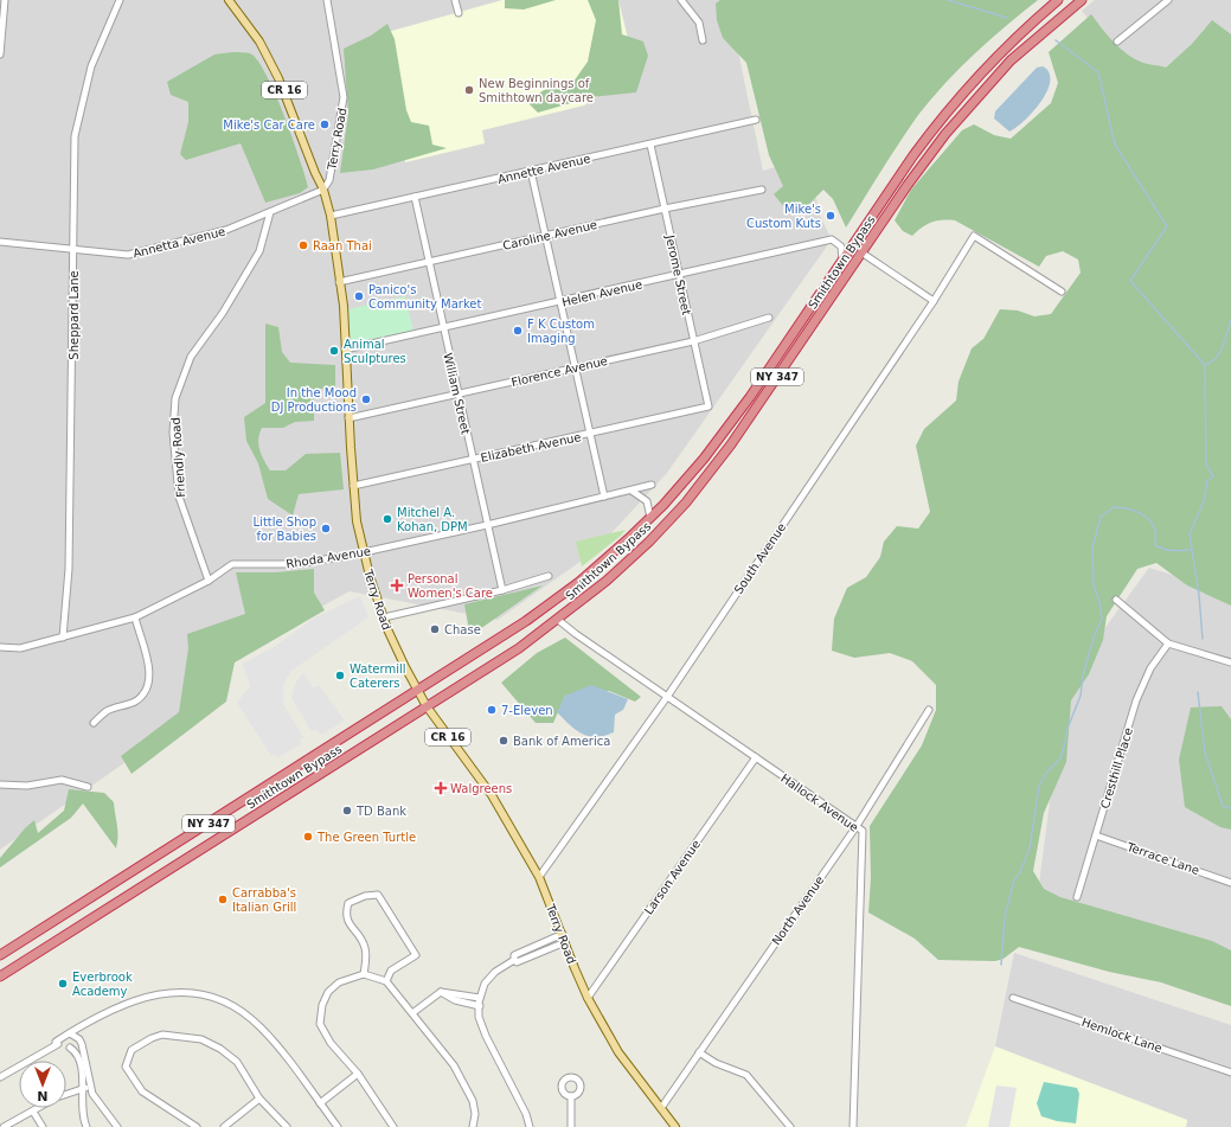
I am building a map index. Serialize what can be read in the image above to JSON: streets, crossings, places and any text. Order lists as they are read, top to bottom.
{
  "streets": {
    "highway": ["Smithtown Bypass", "NY 347"],
    "main road": ["CR 16", "Terry Road"],
    "street": [
      "Annette Avenue",
      "Caroline Avenue",
      "Annetta Avenue",
      "Jerome Street",
      "Helen Avenue",
      "Sheppard Lane",
      "Florence Avenue",
      "William Street",
      "Elizabeth Avenue",
      "Friendly Road",
      "Rhoda Avenue",
      "South Avenue",
      "Cresthill Place",
      "Hallock Avenue",
      "Terrace Lane",
      "Larson Avenue",
      "North Avenue",
      "Hemlock Lane"
    ]
  },
  "crossings": [
    ["CR 16", "Terry Road"],
    ["CR 16", "Annetta Avenue"],
    ["Terry Road", "Annette Avenue"],
    ["Terry Road", "Caroline Avenue"],
    ["Terry Road", "Annetta Avenue"],
    ["Terry Road", "Smithtown Bypass"],
    ["Terry Road", "Helen Avenue"],
    ["Terry Road", "Florence Avenue"],
    ["Terry Road", "Elizabeth Avenue"],
    ["Terry Road", "Rhoda Avenue"],
    ["Terry Road", "South Avenue"],
    ["Terry Road", "Larson Avenue"],
    ["Terry Road", "North Avenue"],
    ["Annette Avenue", "Jerome Street"],
    ["Annette Avenue", "William Street"],
    ["Caroline Avenue", "Jerome Street"],
    ["Caroline Avenue", "William Street"],
    ["Annetta Avenue", "Sheppard Lane"],
    ["Annetta Avenue", "Friendly Road"],
    ["Smithtown Bypass", "Helen Avenue"],
    ["Smithtown Bypass", "Hallock Avenue"],
    ["Jerome Street", "Helen Avenue"],
    ["Jerome Street", "Florence Avenue"],
    ["Jerome Street", "Elizabeth Avenue"],
    ["Helen Avenue", "William Street"],
    ["Sheppard Lane", "Rhoda Avenue"],
    ["Florence Avenue", "William Street"],
    ["William Street", "Elizabeth Avenue"],
    ["William Street", "Rhoda Avenue"],
    ["Friendly Road", "Rhoda Avenue"],
    ["South Avenue", "Hallock Avenue"],
    ["Cresthill Place", "Terrace Lane"],
    ["Hallock Avenue", "Larson Avenue"],
    ["Hallock Avenue", "North Avenue"]
  ],
  "places": {
    "other": [
      "New Beginnings of Smithtown daycare",
      "Mike's Car Care",
      "Mike's Custom Kuts",
      "Raan Thai",
      "Panico's Community Market",
      "F K Custom Imaging",
      "Animal Sculptures",
      "In the Mood DJ Productions",
      "Mitchel A. Kohan, DPM",
      "Little Shop for Babies",
      "Chase",
      "Watermill Caterers",
      "7-Eleven",
      "Bank of America",
      "TD Bank",
      "The Green Turtle",
      "Carrabba's Italian Grill",
      "Everbrook Academy"
    ],
    "health": ["Personal Women's Care", "Walgreens"]
  },
  "north": "bottom"
}
